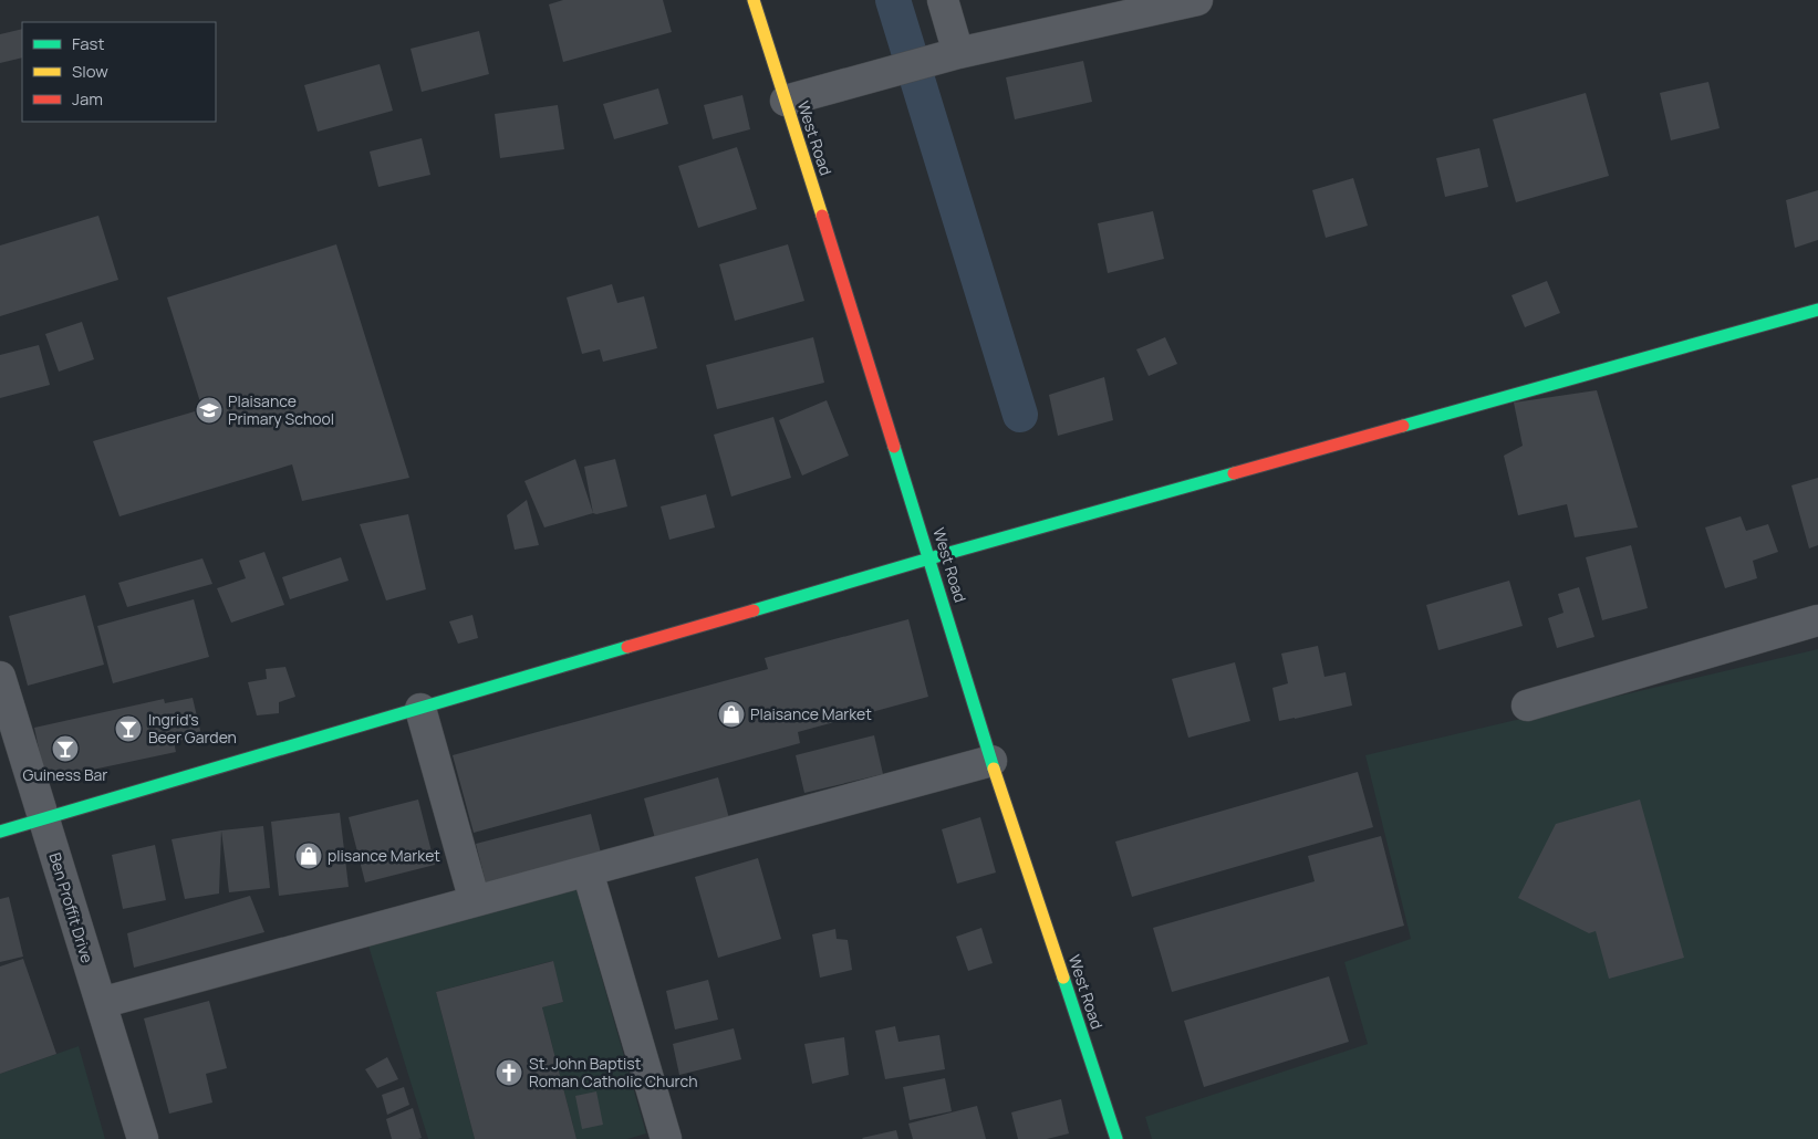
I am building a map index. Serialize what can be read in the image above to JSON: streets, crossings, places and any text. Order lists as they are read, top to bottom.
{
  "streets": {
    "main road": ["West Road"],
    "street": ["Ben Proffit Drive"]
  },
  "places": {
    "school or university": ["Plaisance Primary School"],
    "shop": ["Plaisance Market", "plisance Market"],
    "bar": ["Ingrid's Beer Garden", "Guiness Bar"],
    "church": ["St. John Baptist Roman Catholic Church"]
  },
  "legend": ["Fast", "Slow", "Jam"]
}
